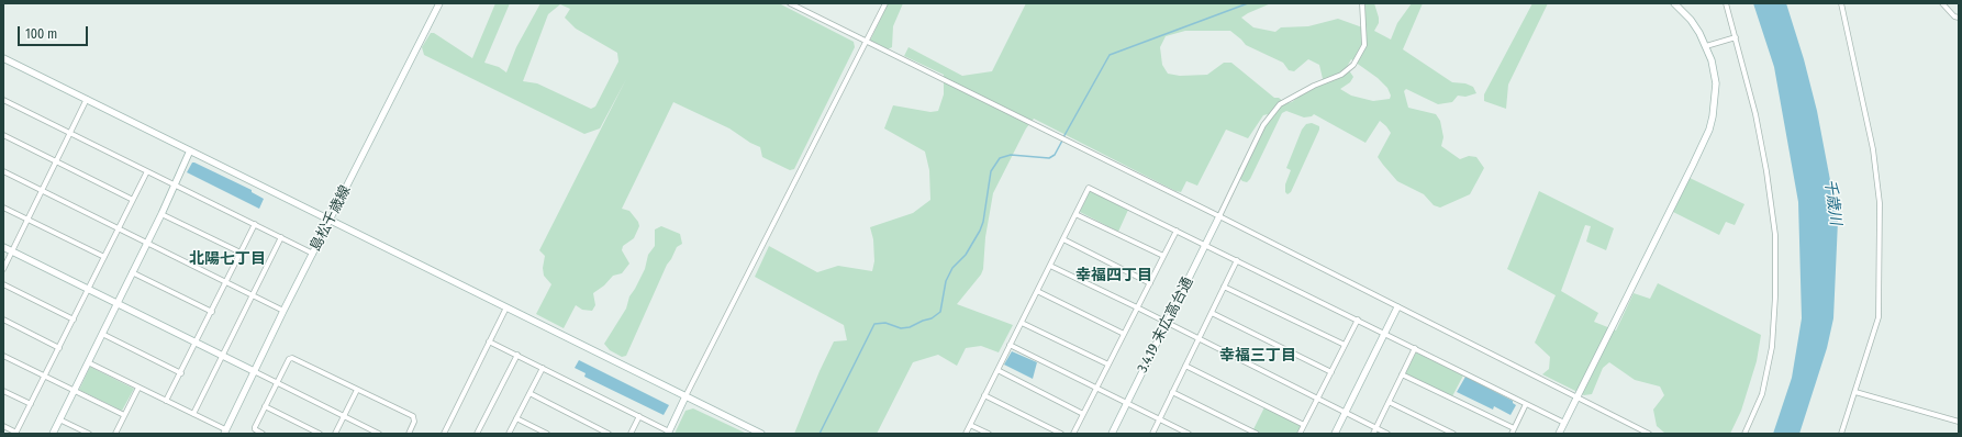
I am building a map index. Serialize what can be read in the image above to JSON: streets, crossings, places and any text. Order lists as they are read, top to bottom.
{
  "streets": {
    "street": ["島松千歳線", "3.4.19 末広高台通"]
  },
  "districts": ["北陽七丁目", "幸福四丁目", "幸福三丁目"],
  "water": ["千歳川"],
  "scale_bar": "100 m"
}
